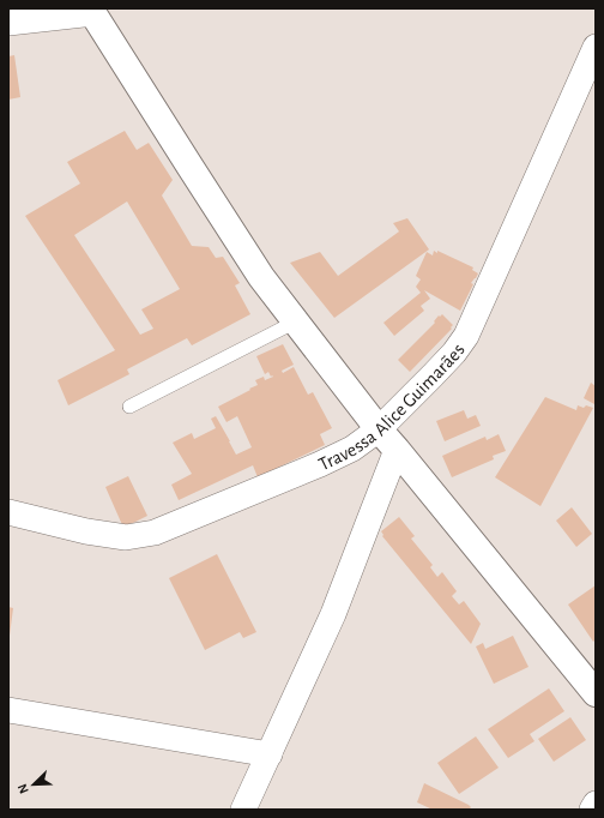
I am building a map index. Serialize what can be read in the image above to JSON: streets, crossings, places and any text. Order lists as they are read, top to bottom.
{
  "streets": {
    "street": ["Travessa Alice Guimarães"]
  },
  "north": "bottom left"
}
